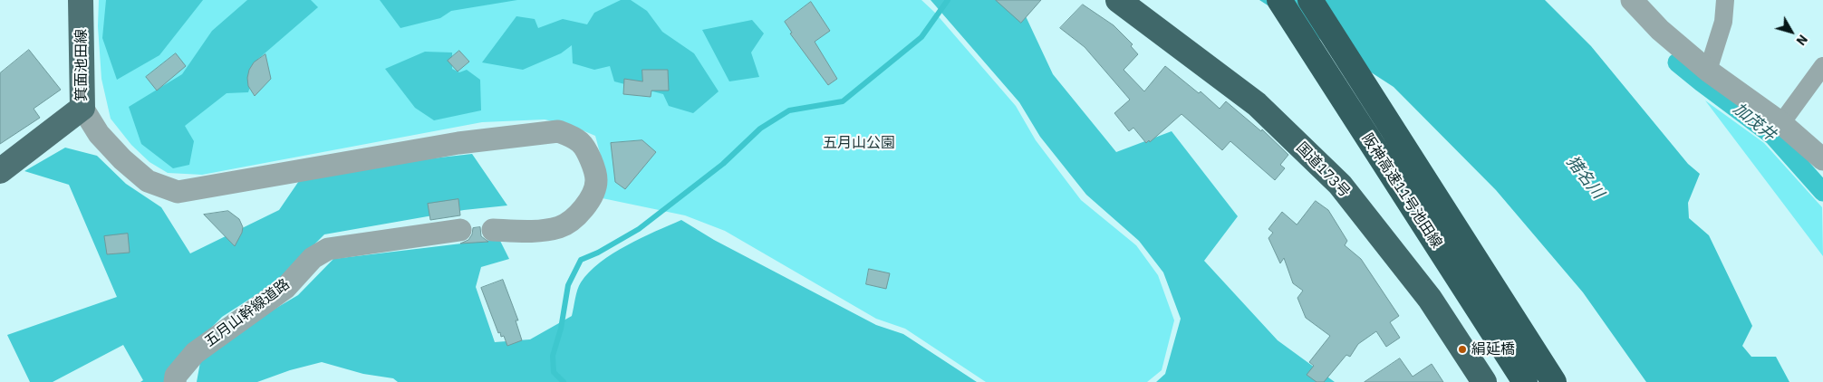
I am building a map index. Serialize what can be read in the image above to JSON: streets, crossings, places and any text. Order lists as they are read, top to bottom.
{
  "streets": {
    "highway": ["国道173号", "阪神高速11号池田線"],
    "main road": ["箕面池田線"],
    "street": ["五月山幹線道路"]
  },
  "crossings": [
    ["箕面池田線", "五月山幹線道路"]
  ],
  "water": ["加茂井", "猪名川"],
  "parks": ["五月山公園"],
  "places": ["絹延橋"],
  "north": "bottom right"
}
